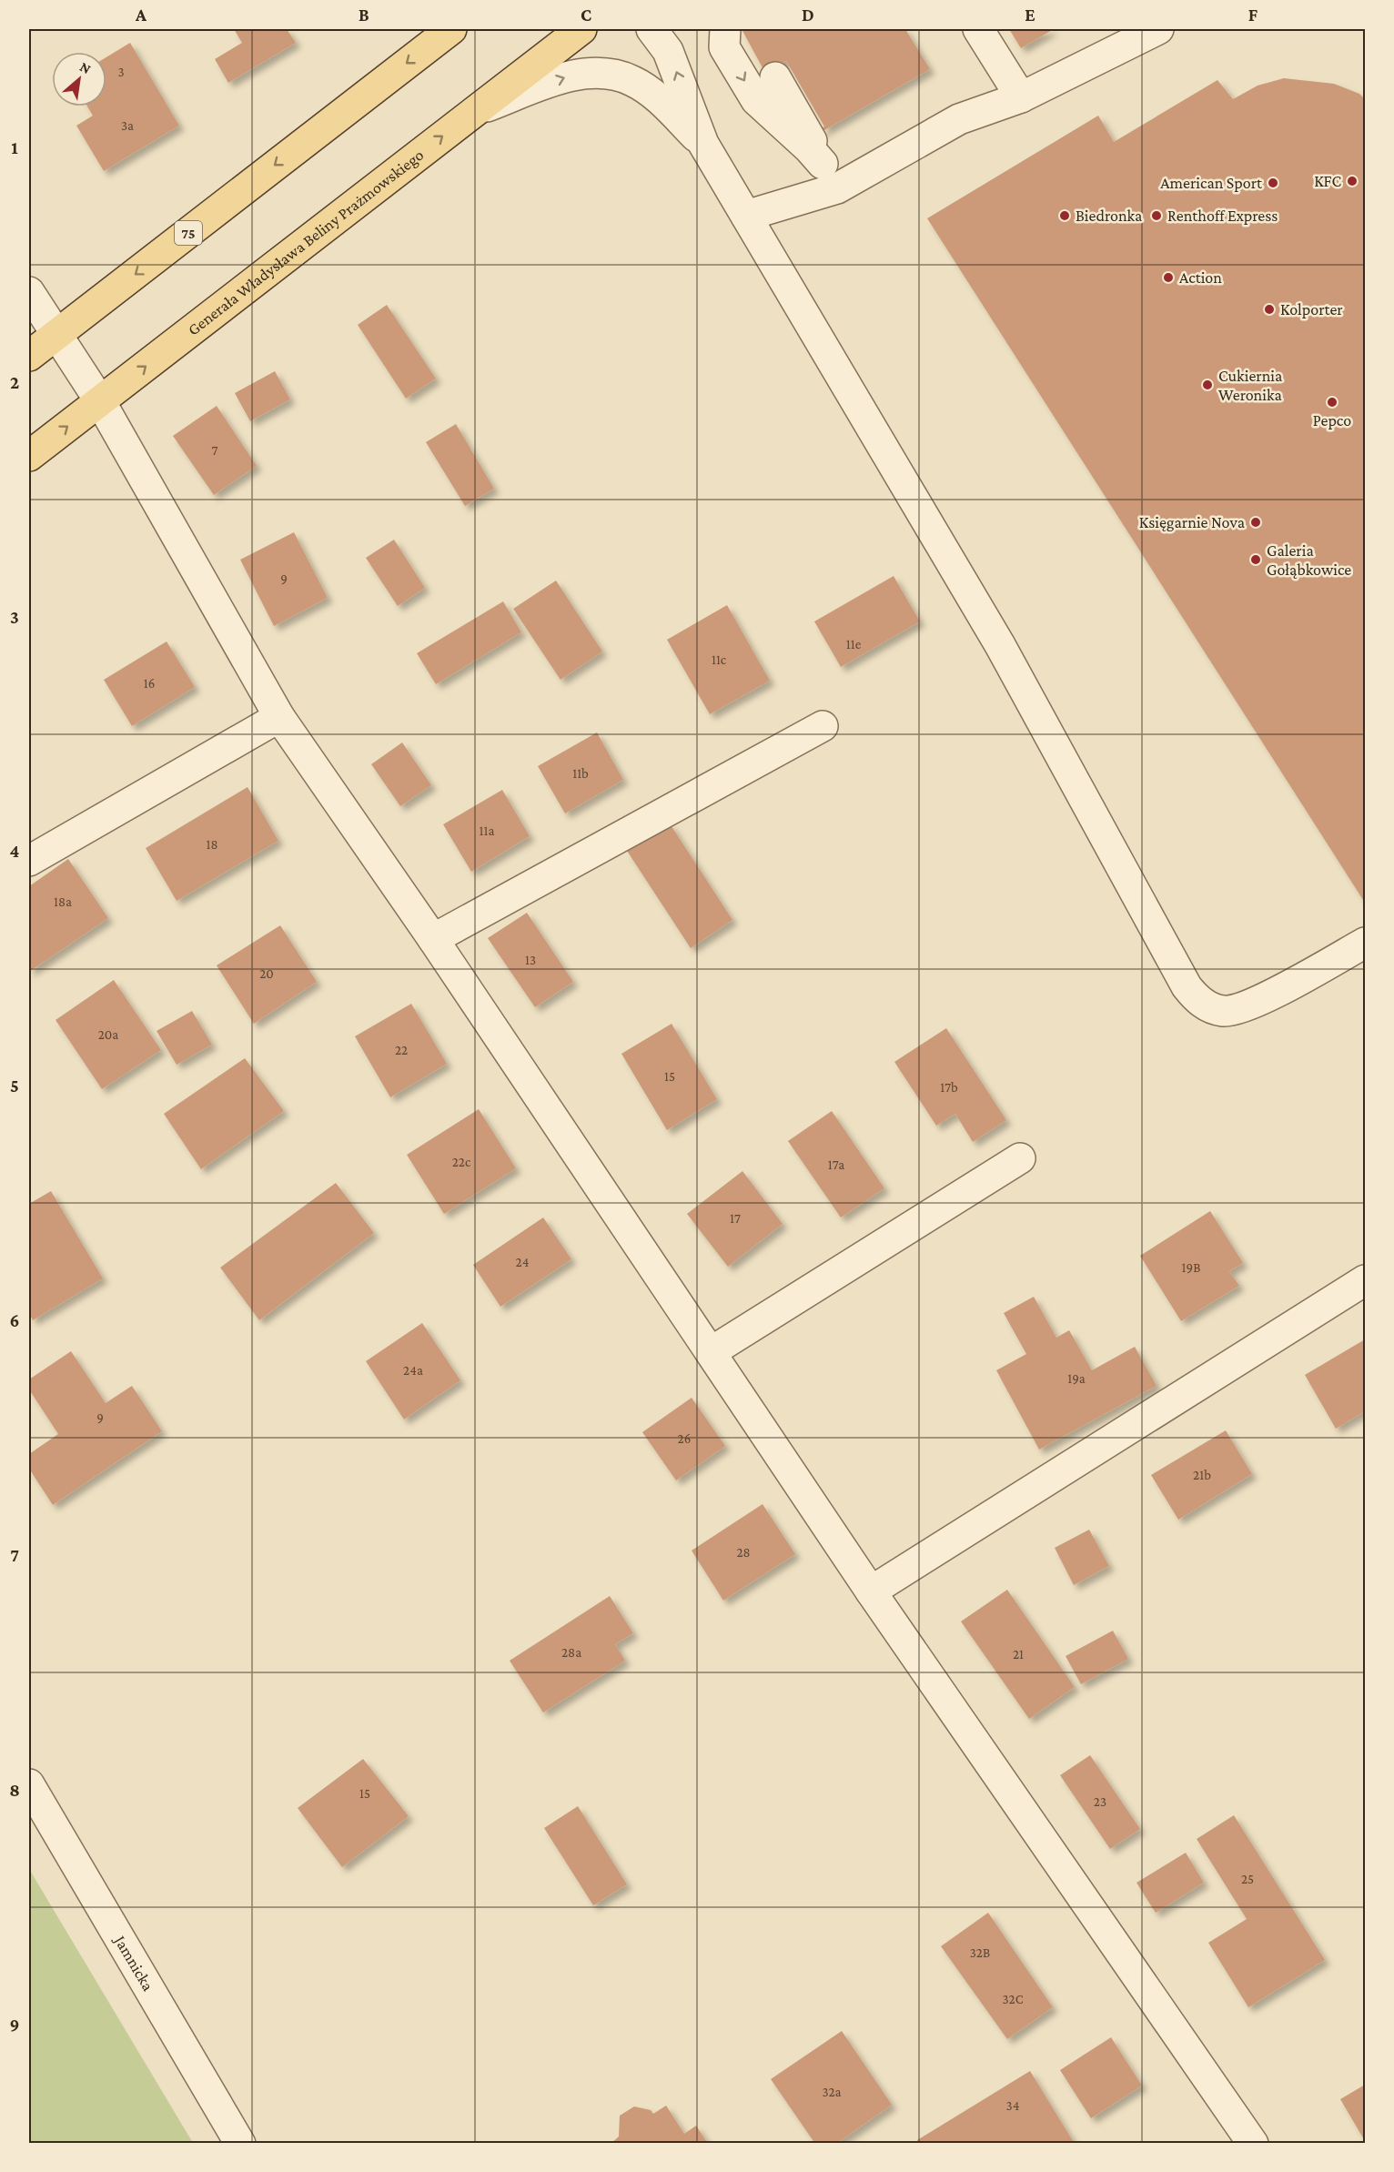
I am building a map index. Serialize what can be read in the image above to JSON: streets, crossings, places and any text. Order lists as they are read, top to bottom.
{
  "streets": {
    "main road": ["75", "Generała Władysława Beliny Prażmowskiego"],
    "street": ["Jamnicka"]
  },
  "places": [
    "KFC",
    "American Sport",
    "Biedronka",
    "Renthoff Express",
    "Action",
    "Kolporter",
    "Cukiernia Weronika",
    "Pepco",
    "Księgarnie Nova",
    "Galeria Gołąbkowice"
  ],
  "house_numbers": [
    "3",
    "3a",
    "7",
    "9",
    "11e",
    "11c",
    "16",
    "11b",
    "11a",
    "18",
    "18a",
    "13",
    "20",
    "20a",
    "22",
    "15",
    "17b",
    "22c",
    "17a",
    "17",
    "24",
    "19B",
    "24a",
    "19a",
    "9",
    "26",
    "21b",
    "28",
    "28a",
    "21",
    "15",
    "23",
    "25",
    "32B",
    "32C",
    "32a",
    "34"
  ],
  "north": "top right",
  "grid": {
    "columns": [
      "A",
      "B",
      "C",
      "D",
      "E",
      "F"
    ],
    "rows": [
      "1",
      "2",
      "3",
      "4",
      "5",
      "6",
      "7",
      "8",
      "9"
    ]
  }
}
